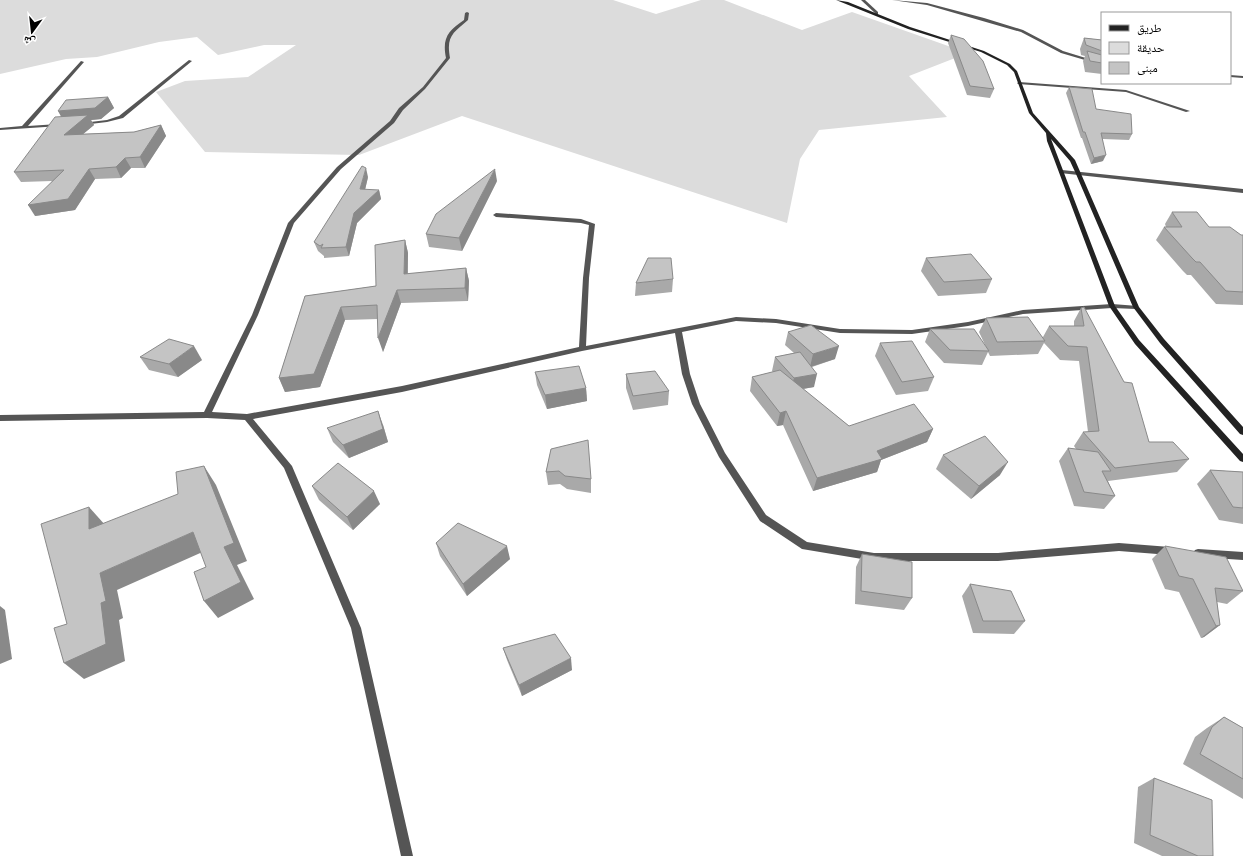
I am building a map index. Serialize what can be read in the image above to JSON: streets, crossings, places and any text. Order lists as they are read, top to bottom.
{
  "legend": ["طريق", "حديقة", "مبنى"],
  "north": "bottom"
}
